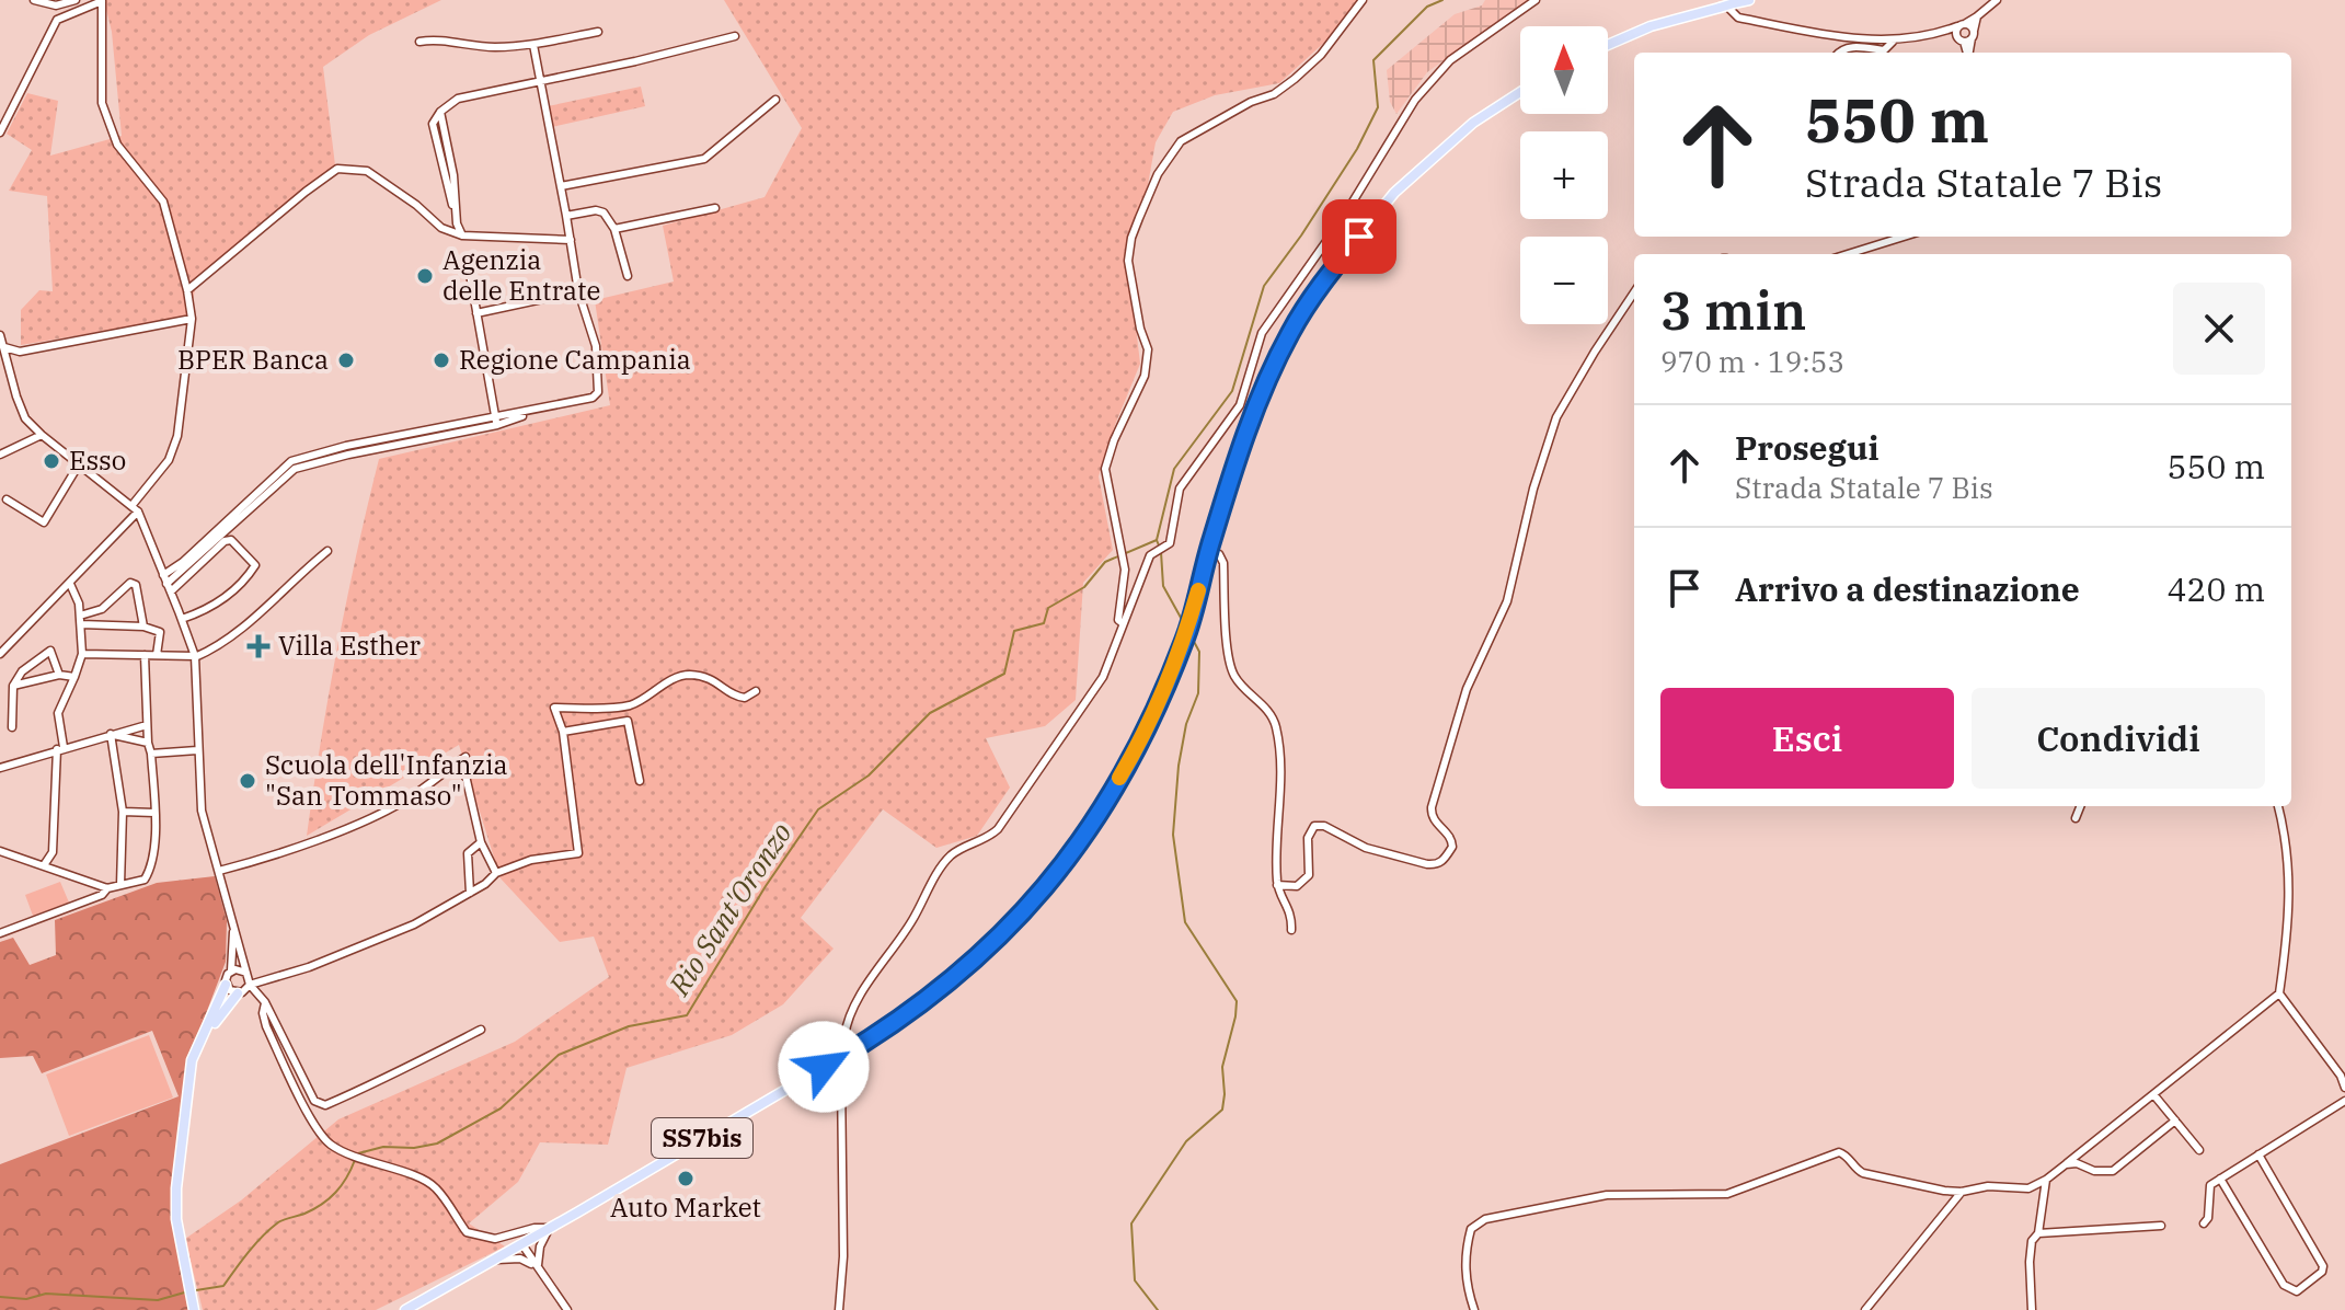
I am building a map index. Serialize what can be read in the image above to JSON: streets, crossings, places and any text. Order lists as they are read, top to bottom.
{
  "streets": {
    "main road": ["SS7bis"]
  },
  "water": ["Rio Sant'Oronzo"],
  "places": {
    "other": [
      "Agenzia delle Entrate",
      "BPER Banca",
      "Regione Campania",
      "Esso",
      "Scuola dell'Infanzia \"San Tommaso\"",
      "Auto Market"
    ],
    "health": ["Villa Esther"]
  },
  "north": "top",
  "page": {
    "map_buttons": ["+", "−"],
    "turn": ["550 m", "Strada Statale 7 Bis"],
    "heading": ["3 min", "970 m · 19:53"],
    "list": [
      {
        "name": "Prosegui",
        "note": "Strada Statale 7 Bis",
        "value": "550 m"
      },
      {
        "name": "Arrivo a destinazione",
        "value": "420 m"
      }
    ],
    "buttons": ["Esci", "Condividi"]
  }
}
